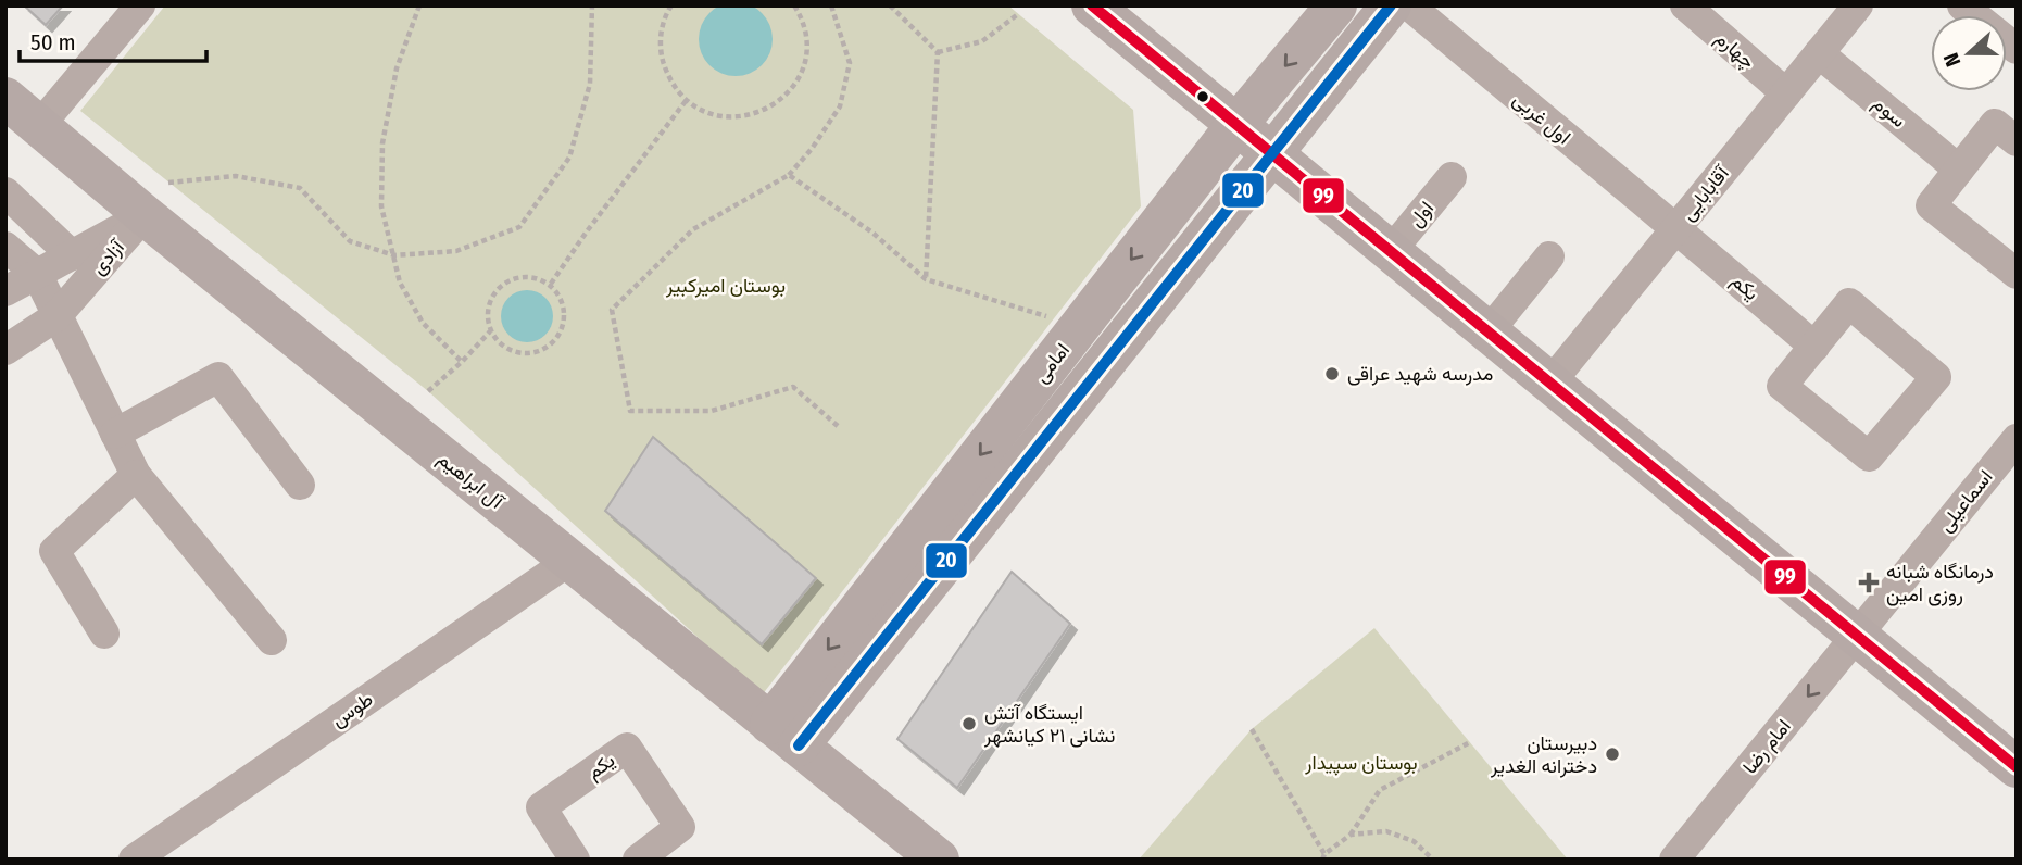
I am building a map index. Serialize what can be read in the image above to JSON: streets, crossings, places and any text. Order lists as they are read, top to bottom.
{
  "streets": {
    "main road": ["امامی", "آل ابراهیم"],
    "street": [
      "چهارم",
      "سوم",
      "اول غربی",
      "آقابابایی",
      "اول",
      "آزادی",
      "یکم",
      "اسماعیلی",
      "طوس",
      "امام رضا"
    ]
  },
  "crossings": [
    ["چهارم", "آقابابایی"],
    ["سوم", "آقابابایی"],
    ["اول غربی", "آقابابایی"],
    ["اول غربی", "یکم"],
    ["آقابابایی", "یکم"],
    ["آزادی", "آل ابراهیم"],
    ["امامی", "آل ابراهیم"],
    ["آل ابراهیم", "طوس"],
    ["اسماعیلی", "امام رضا"]
  ],
  "one_way": ["امام رضا"],
  "parks": ["بوستان امیرکبیر", "بوستان سپیدار"],
  "places": {
    "other": ["مدرسه شهید عراقی", "ایستگاه آتش نشانی ۲۱ کیانشهر", "دبیرستان دخترانه الغدیر"],
    "health": ["درمانگاه شبانه روزی امین"]
  },
  "lines": ["transit line 99", "transit line 20"],
  "scale_bar": "50 m",
  "north": "left"
}
